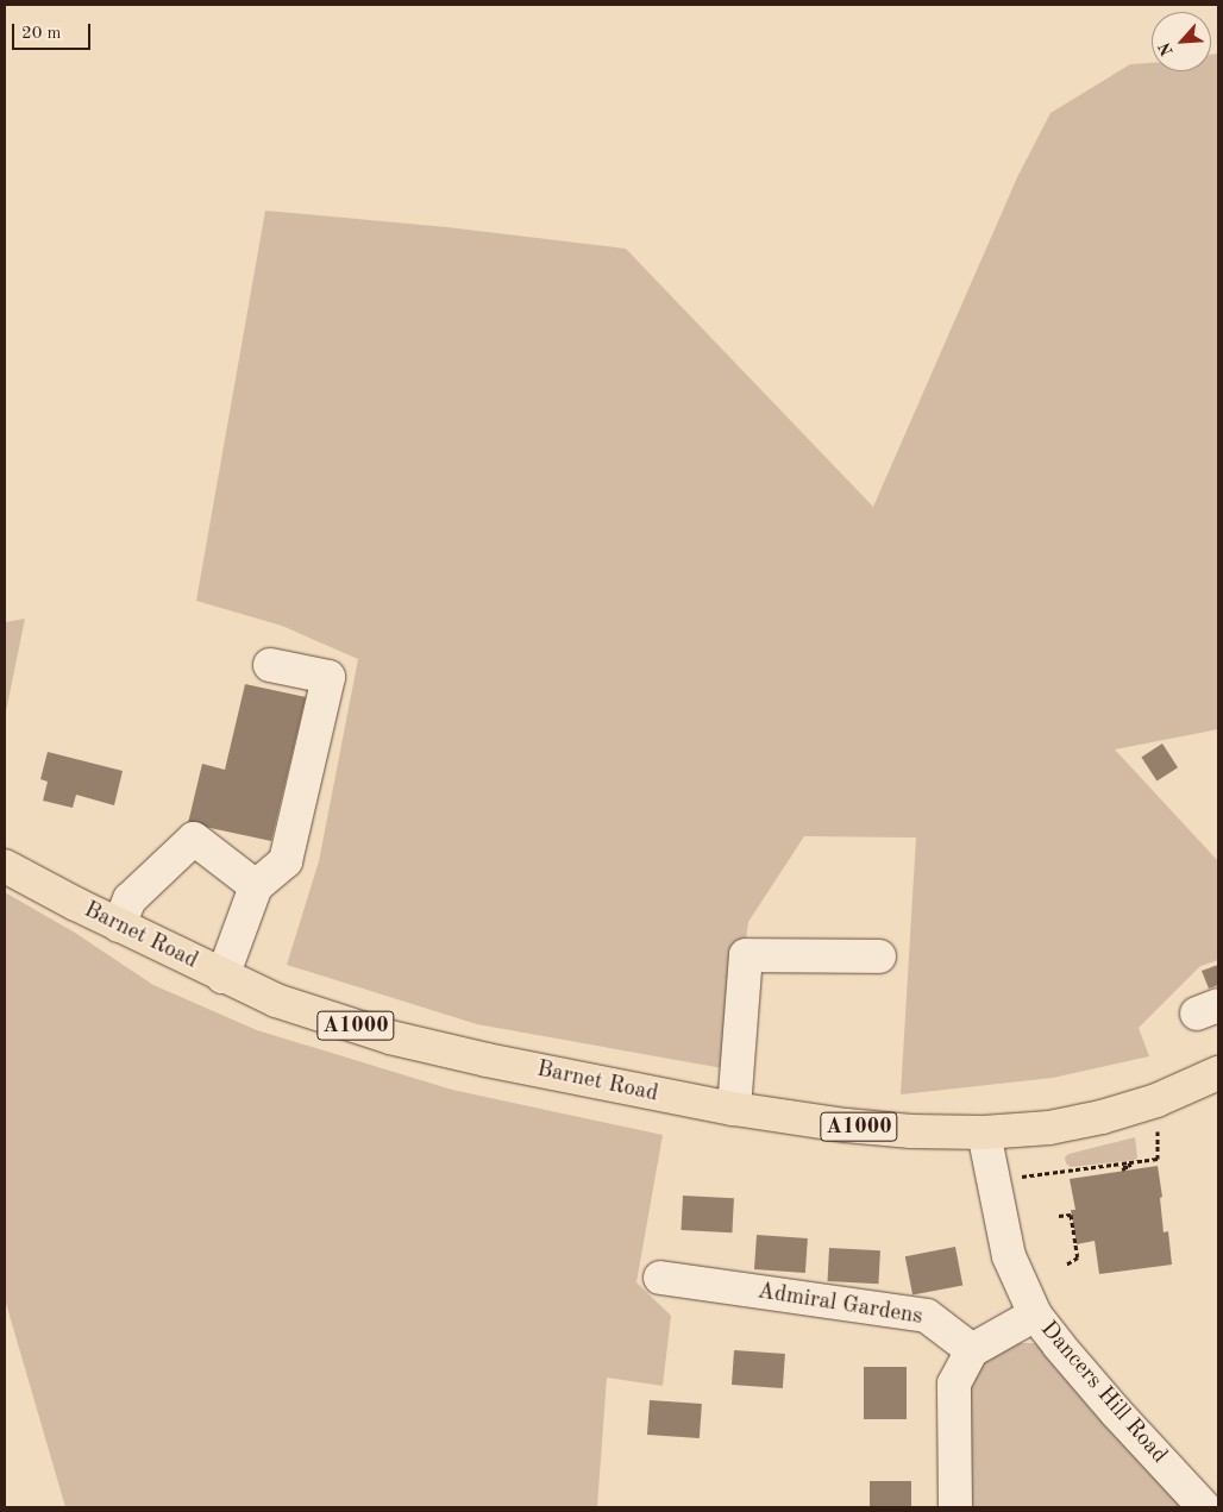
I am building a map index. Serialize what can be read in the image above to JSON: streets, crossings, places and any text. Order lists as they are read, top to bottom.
{
  "streets": {
    "main road": ["Barnet Road", "A1000"],
    "street": ["Admiral Gardens", "Dancers Hill Road"]
  },
  "crossings": [
    ["Barnet Road", "Dancers Hill Road"]
  ],
  "scale_bar": "20 m",
  "north": "bottom left"
}
